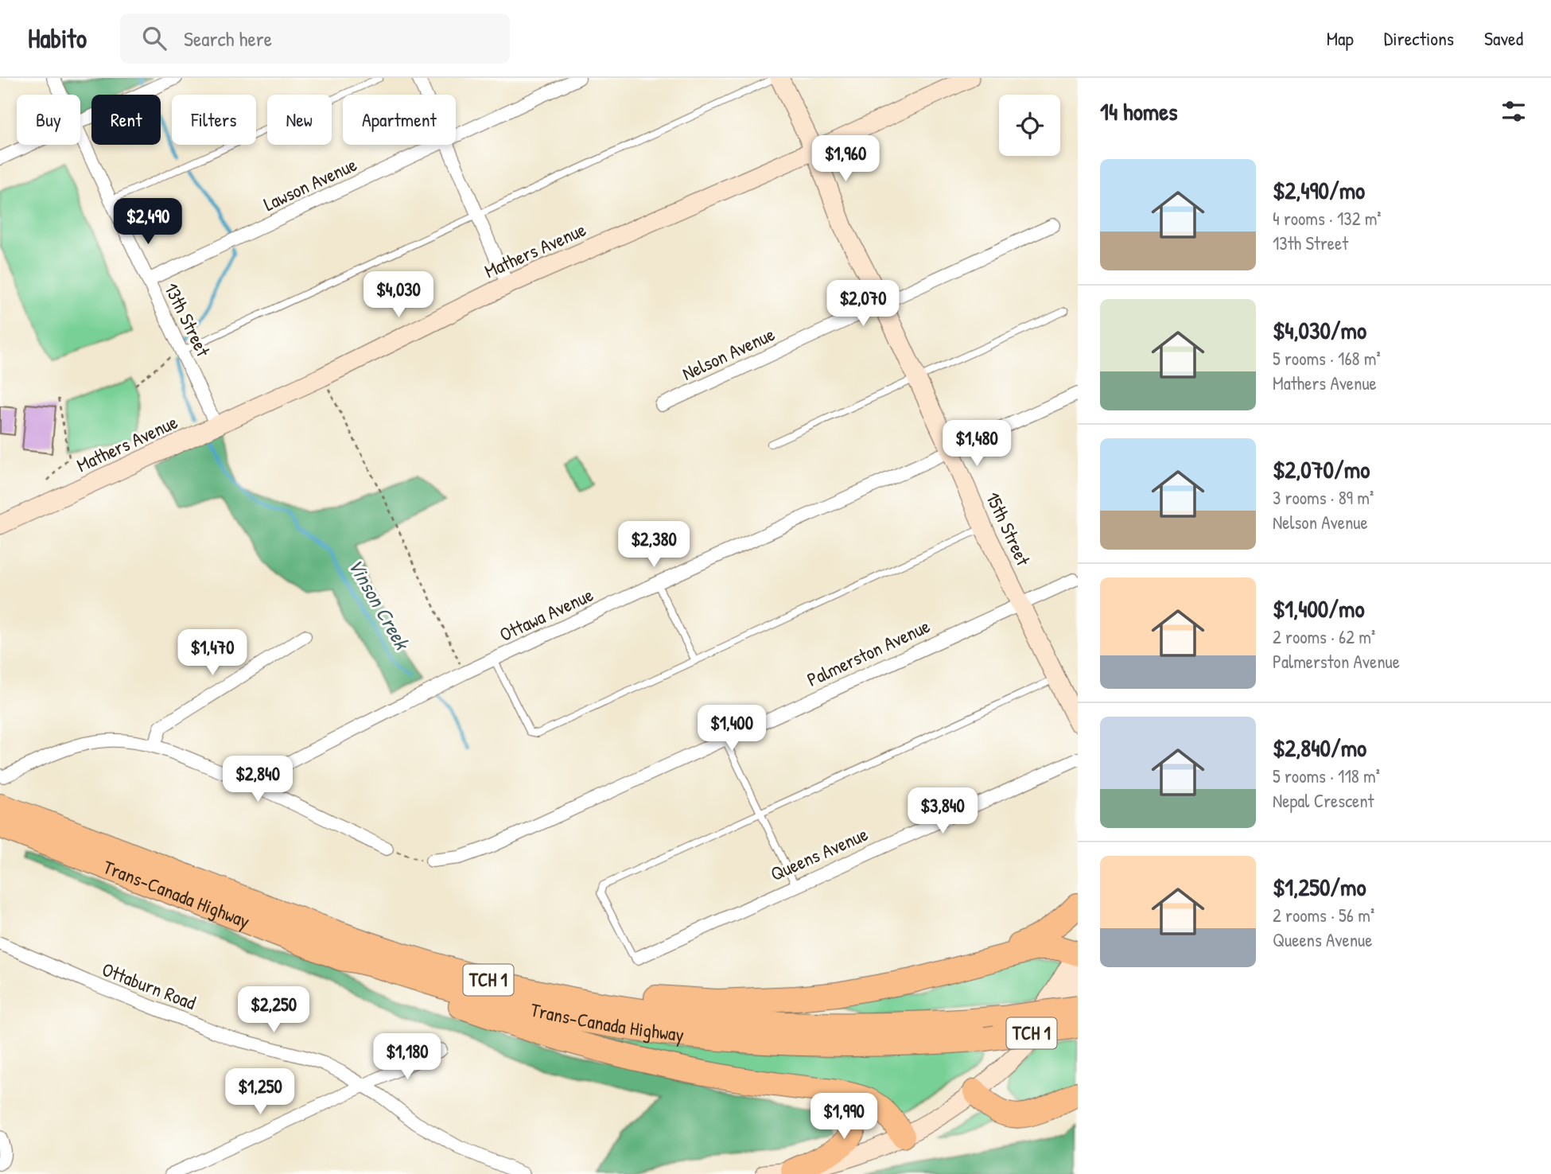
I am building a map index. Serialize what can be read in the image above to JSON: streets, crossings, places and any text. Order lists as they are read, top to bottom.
{
  "streets": {
    "highway": ["Trans-Canada Highway", "TCH 1"],
    "street": [
      "Lawson Avenue",
      "Mathers Avenue",
      "13th Street",
      "Nelson Avenue",
      "15th Street",
      "Ottawa Avenue",
      "Palmerston Avenue",
      "Queens Avenue",
      "Ottaburn Road"
    ]
  },
  "crossings": [
    ["Lawson Avenue", "13th Street"],
    ["Mathers Avenue", "13th Street"],
    ["Mathers Avenue", "15th Street"],
    ["Nelson Avenue", "15th Street"],
    ["15th Street", "Ottawa Avenue"],
    ["15th Street", "Palmerston Avenue"]
  ],
  "water": ["Vinson Creek"],
  "page": {
    "header": "Habito",
    "search": "Search here",
    "nav": ["Map", "Directions", "Saved"],
    "heading": "14 homes",
    "chip": [
      "Buy",
      "Rent",
      "Filters",
      "New",
      "Apartment"
    ],
    "price": [
      "$1,960",
      "$2,490",
      "$4,030",
      "$2,070",
      "$1,480",
      "$2,380",
      "$1,470",
      "$1,400",
      "$2,840",
      "$3,840",
      "$2,250",
      "$1,180",
      "$1,250",
      "$1,990"
    ],
    "list": [
      {
        "name": "$2,490/mo",
        "note": "4 rooms · 132 m² · 13th Street"
      },
      {
        "name": "$4,030/mo",
        "note": "5 rooms · 168 m² · Mathers Avenue"
      },
      {
        "name": "$2,070/mo",
        "note": "3 rooms · 89 m² · Nelson Avenue"
      },
      {
        "name": "$1,400/mo",
        "note": "2 rooms · 62 m² · Palmerston Avenue"
      },
      {
        "name": "$2,840/mo",
        "note": "5 rooms · 118 m² · Nepal Crescent"
      },
      {
        "name": "$1,250/mo",
        "note": "2 rooms · 56 m² · Queens Avenue"
      }
    ]
  }
}
